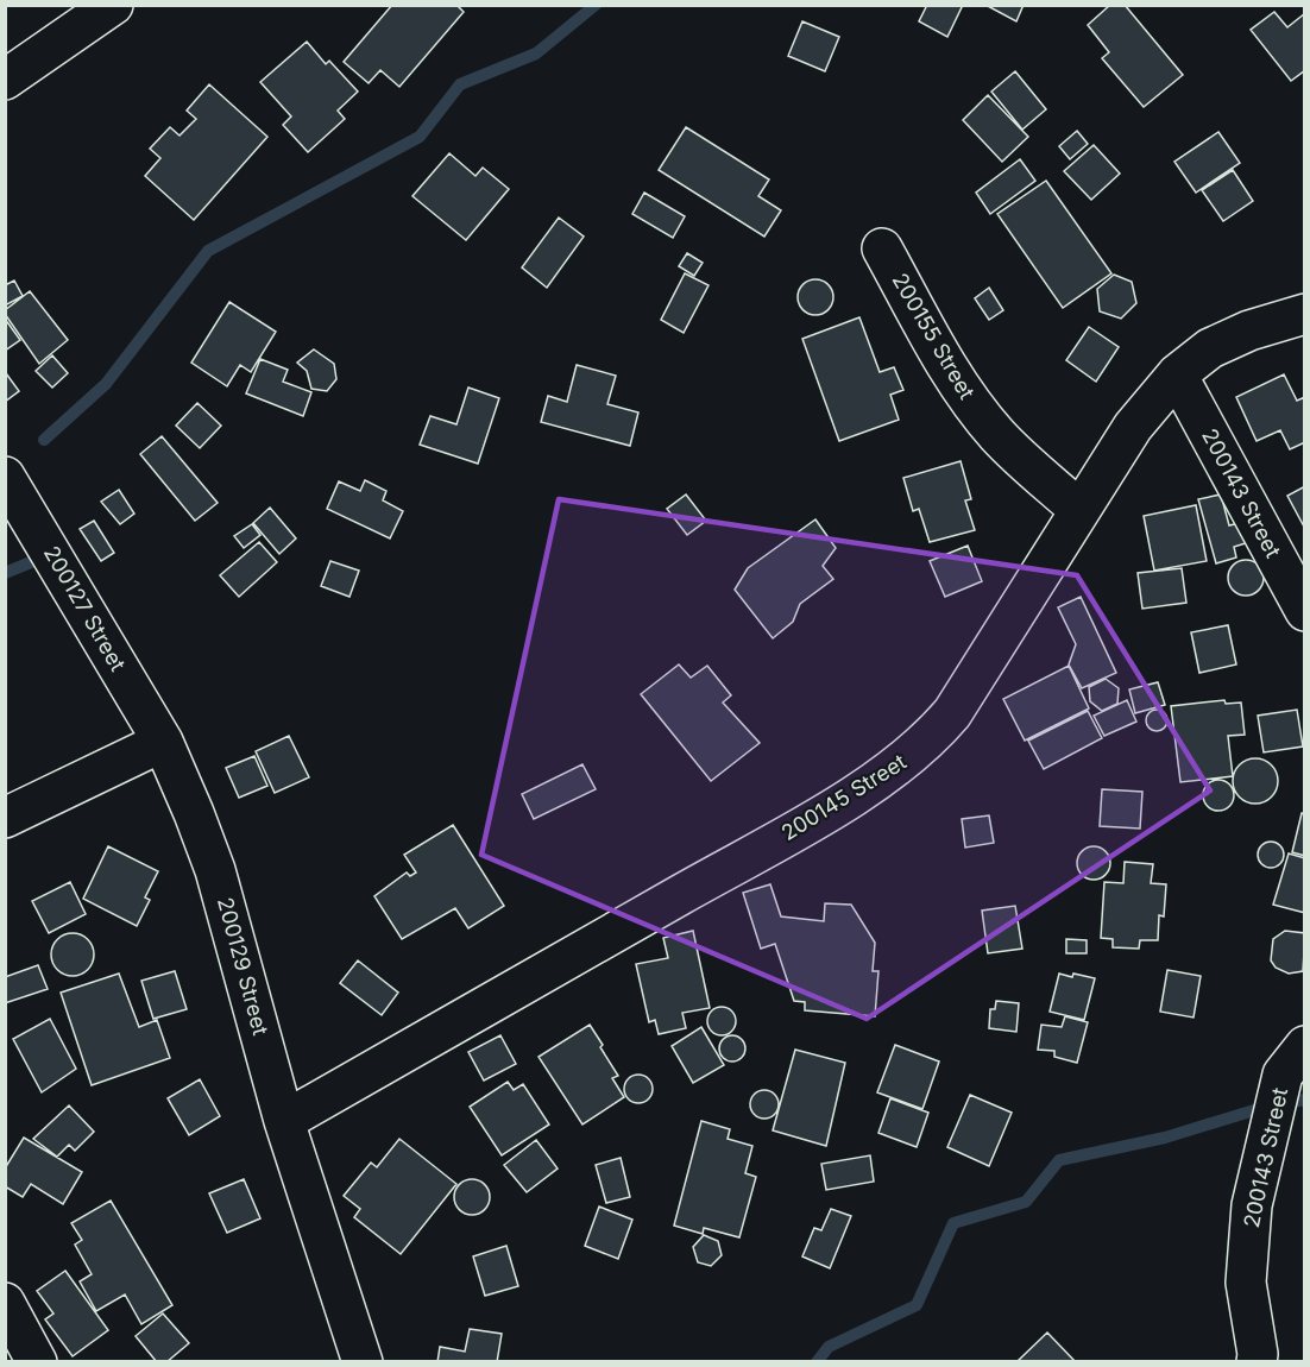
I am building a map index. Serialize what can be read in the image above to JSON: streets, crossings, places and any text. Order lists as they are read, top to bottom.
{
  "streets": {
    "street": [
      "200155 Street",
      "200143 Street",
      "200127 Street",
      "200145 Street",
      "200129 Street"
    ]
  },
  "crossings": [
    ["200155 Street", "200145 Street"],
    ["200143 Street", "200145 Street"],
    ["200127 Street", "200129 Street"],
    ["200145 Street", "200129 Street"]
  ]
}
